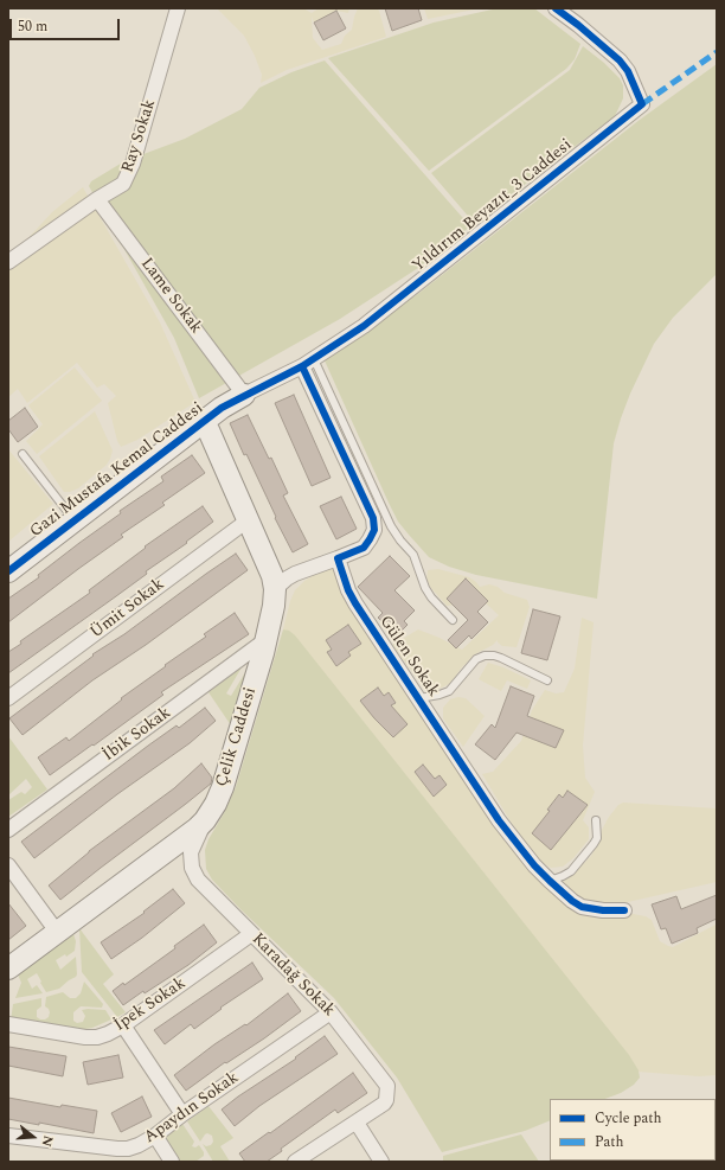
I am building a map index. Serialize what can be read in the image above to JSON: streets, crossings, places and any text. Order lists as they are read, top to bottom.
{
  "streets": {
    "street": [
      "Ray Sokak",
      "Yıldırım Beyazıt_3 Caddesi",
      "Lame Sokak",
      "Gazi Mustafa Kemal Caddesi",
      "Ümit Sokak",
      "Gülen Sokak",
      "İbik Sokak",
      "Çelik Caddesi",
      "Karadağ Sokak",
      "İpek Sokak",
      "Apaydın Sokak"
    ]
  },
  "crossings": [
    ["Ray Sokak", "Lame Sokak"],
    ["Yıldırım Beyazıt_3 Caddesi", "Lame Sokak"],
    ["Yıldırım Beyazıt_3 Caddesi", "Gazi Mustafa Kemal Caddesi"],
    ["Lame Sokak", "Gazi Mustafa Kemal Caddesi"],
    ["Gazi Mustafa Kemal Caddesi", "Çelik Caddesi"],
    ["Ümit Sokak", "Çelik Caddesi"],
    ["İbik Sokak", "Çelik Caddesi"],
    ["Çelik Caddesi", "Karadağ Sokak"],
    ["Karadağ Sokak", "İpek Sokak"],
    ["Karadağ Sokak", "Apaydın Sokak"]
  ],
  "legend": ["Cycle path", "Path"],
  "scale_bar": "50 m",
  "north": "right"
}
